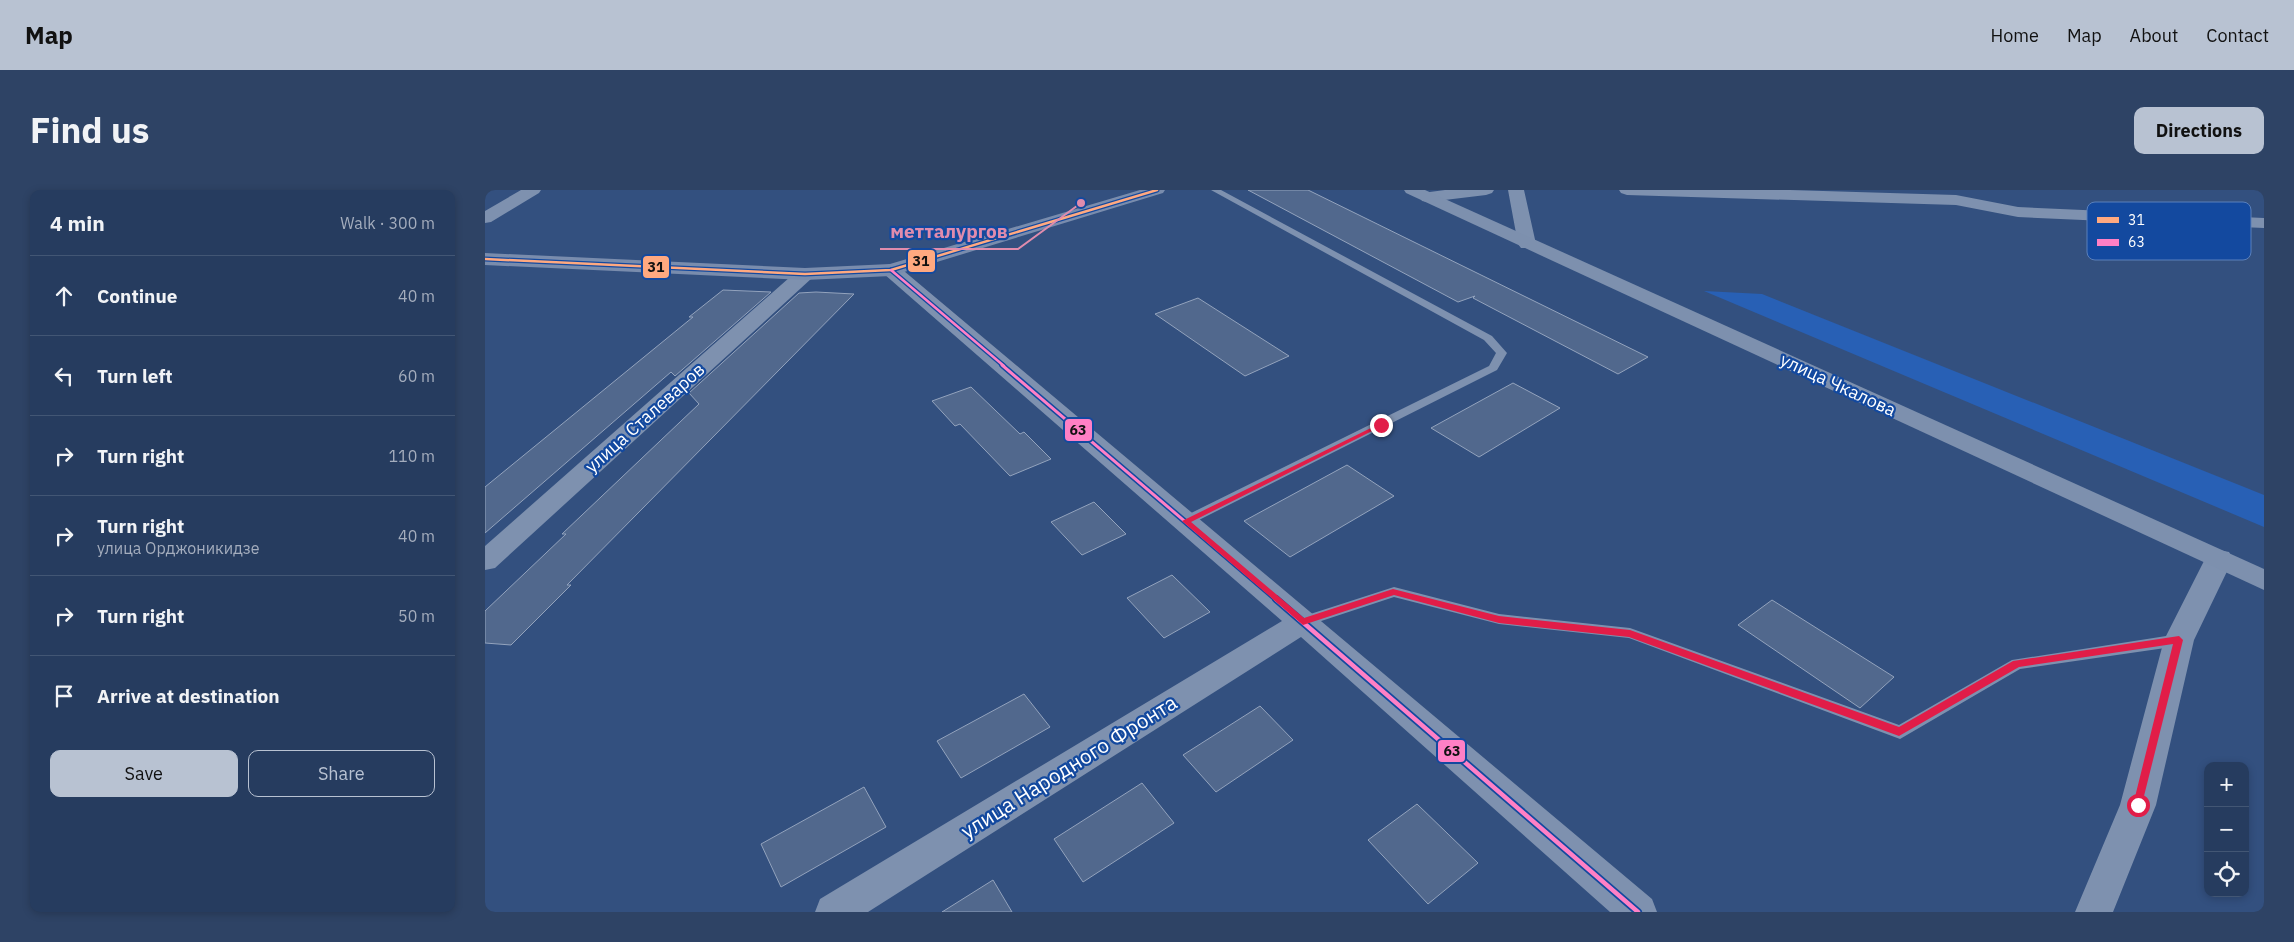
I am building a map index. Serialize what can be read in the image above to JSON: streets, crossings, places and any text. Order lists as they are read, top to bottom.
{
  "streets": {
    "main road": ["улица Чкалова"],
    "street": ["улица Сталеваров", "улица Народного Фронта"]
  },
  "places": ["метталургов"],
  "lines": ["transit line 31", "transit line 63"],
  "legend": ["31", "63"],
  "page": {
    "header": "Map",
    "nav": [
      "Home",
      "Map",
      "About",
      "Contact"
    ],
    "title": "Find us",
    "buttons": [
      "Directions",
      ["Save", "Share"]
    ],
    "heading": ["4 min", "Walk · 300 m"],
    "list": [
      ["Continue", "40 m"],
      ["Turn left", "60 m"],
      ["Turn right", "110 m"],
      ["Turn right", "улица Орджоникидзе", "40 m"],
      ["Turn right", "50 m"],
      "Arrive at destination"
    ],
    "map_buttons": ["+", "−"]
  }
}
